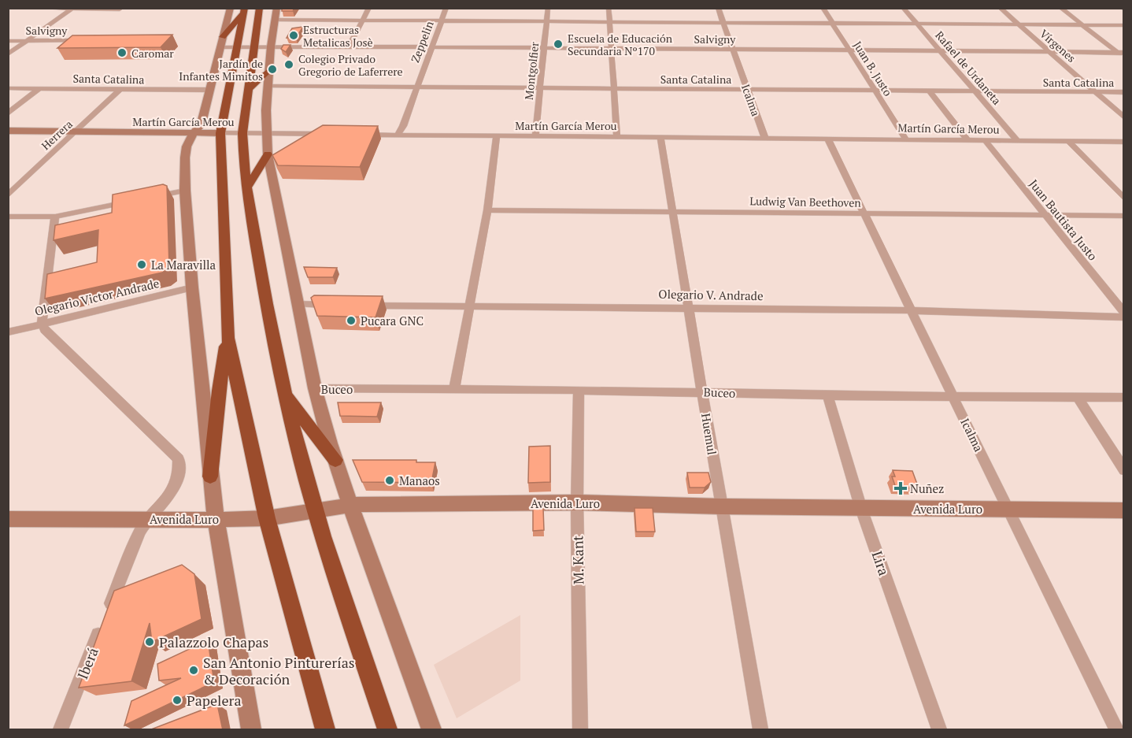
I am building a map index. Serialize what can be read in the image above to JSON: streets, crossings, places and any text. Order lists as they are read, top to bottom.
{
  "streets": {
    "street": [
      "Salvigny",
      "Zeppelin",
      "Vírgenes",
      "Rafael de Urdaneta",
      "Juan B. Justo",
      "Montgolfier",
      "Santa Catalina",
      "Icalma",
      "Martín García Merou",
      "Herrera",
      "Ludwig Van Beethoven",
      "Juan Bautista Justo",
      "Olegario V. Andrade",
      "Olegario Victor Andrade",
      "Buceo",
      "Huemul",
      "Avenida Luro",
      "M. Kant",
      "Lira",
      "Iberá"
    ]
  },
  "crossings": [
    ["Salvigny", "Zeppelin"],
    ["Salvigny", "Vírgenes"],
    ["Salvigny", "Rafael de Urdaneta"],
    ["Salvigny", "Juan B. Justo"],
    ["Salvigny", "Montgolfier"],
    ["Salvigny", "Icalma"],
    ["Zeppelin", "Santa Catalina"],
    ["Zeppelin", "Martín García Merou"],
    ["Vírgenes", "Santa Catalina"],
    ["Rafael de Urdaneta", "Santa Catalina"],
    ["Rafael de Urdaneta", "Martín García Merou"],
    ["Juan B. Justo", "Santa Catalina"],
    ["Juan B. Justo", "Martín García Merou"],
    ["Montgolfier", "Santa Catalina"],
    ["Montgolfier", "Martín García Merou"],
    ["Santa Catalina", "Icalma"],
    ["Santa Catalina", "Herrera"],
    ["Icalma", "Martín García Merou"],
    ["Icalma", "Ludwig Van Beethoven"],
    ["Icalma", "Olegario V. Andrade"],
    ["Icalma", "Buceo"],
    ["Icalma", "Avenida Luro"],
    ["Martín García Merou", "Herrera"],
    ["Martín García Merou", "Juan Bautista Justo"],
    ["Martín García Merou", "Huemul"],
    ["Ludwig Van Beethoven", "Juan Bautista Justo"],
    ["Ludwig Van Beethoven", "Huemul"],
    ["Olegario V. Andrade", "Huemul"],
    ["Buceo", "Huemul"],
    ["Buceo", "M. Kant"],
    ["Buceo", "Lira"],
    ["Huemul", "Avenida Luro"],
    ["Avenida Luro", "M. Kant"],
    ["Avenida Luro", "Lira"],
    ["Avenida Luro", "Iberá"]
  ],
  "places": {
    "other": [
      "Estructuras Metalicas Josè",
      "Escuela de Educación Secundaria Nº170",
      "Caromar",
      "Colegio Privado Gregorio de Laferrere",
      "Jardín de Infantes Mimitos",
      "La Maravilla",
      "Pucara GNC",
      "Manaos",
      "Palazzolo Chapas",
      "San Antonio Pinturerías & Decoración",
      "Papelera"
    ],
    "health": ["Nuñez"]
  }
}
